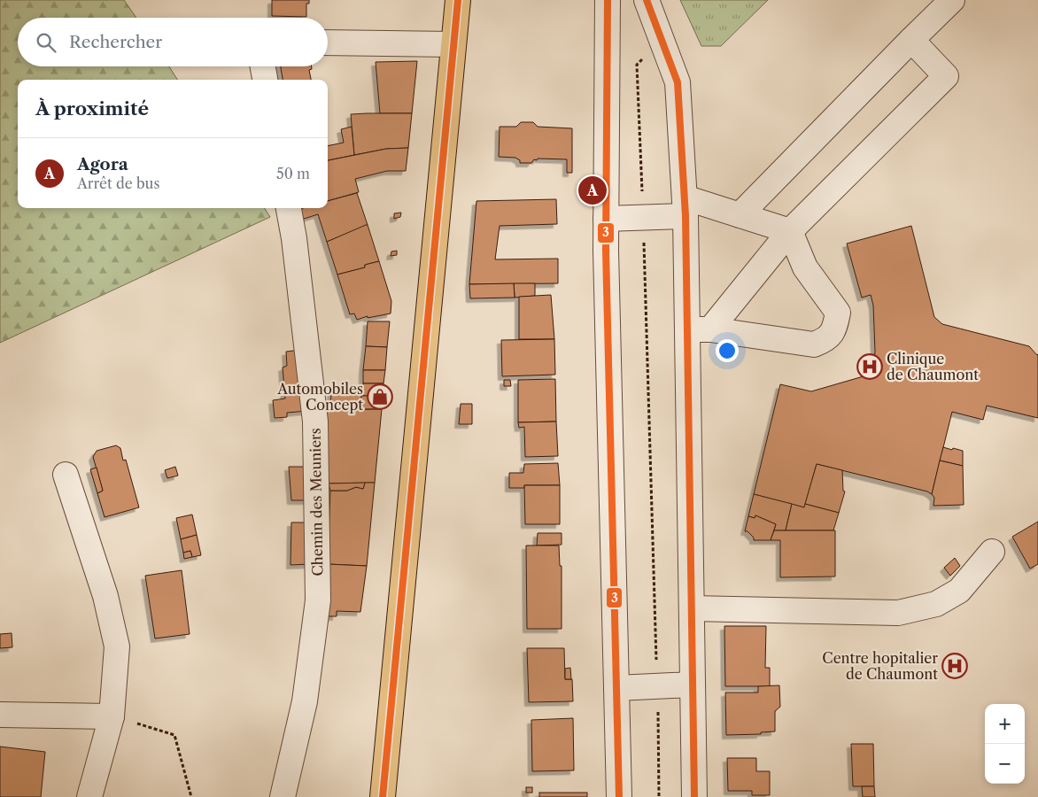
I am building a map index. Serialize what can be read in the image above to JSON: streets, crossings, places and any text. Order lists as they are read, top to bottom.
{
  "streets": {
    "street": ["Chemin des Meuniers"]
  },
  "places": {
    "hospital": ["Clinique de Chaumont", "Centre hopitalier de Chaumont"],
    "shop": ["Automobiles Concept"]
  },
  "lines": ["transit line 3"],
  "page": {
    "search": "Rechercher",
    "heading": "À proximité",
    "list": [
      {
        "mark": "A",
        "name": "Agora",
        "note": "Arrêt de bus",
        "value": "50 m"
      }
    ],
    "pins": "A",
    "map_buttons": ["+", "−"]
  }
}
